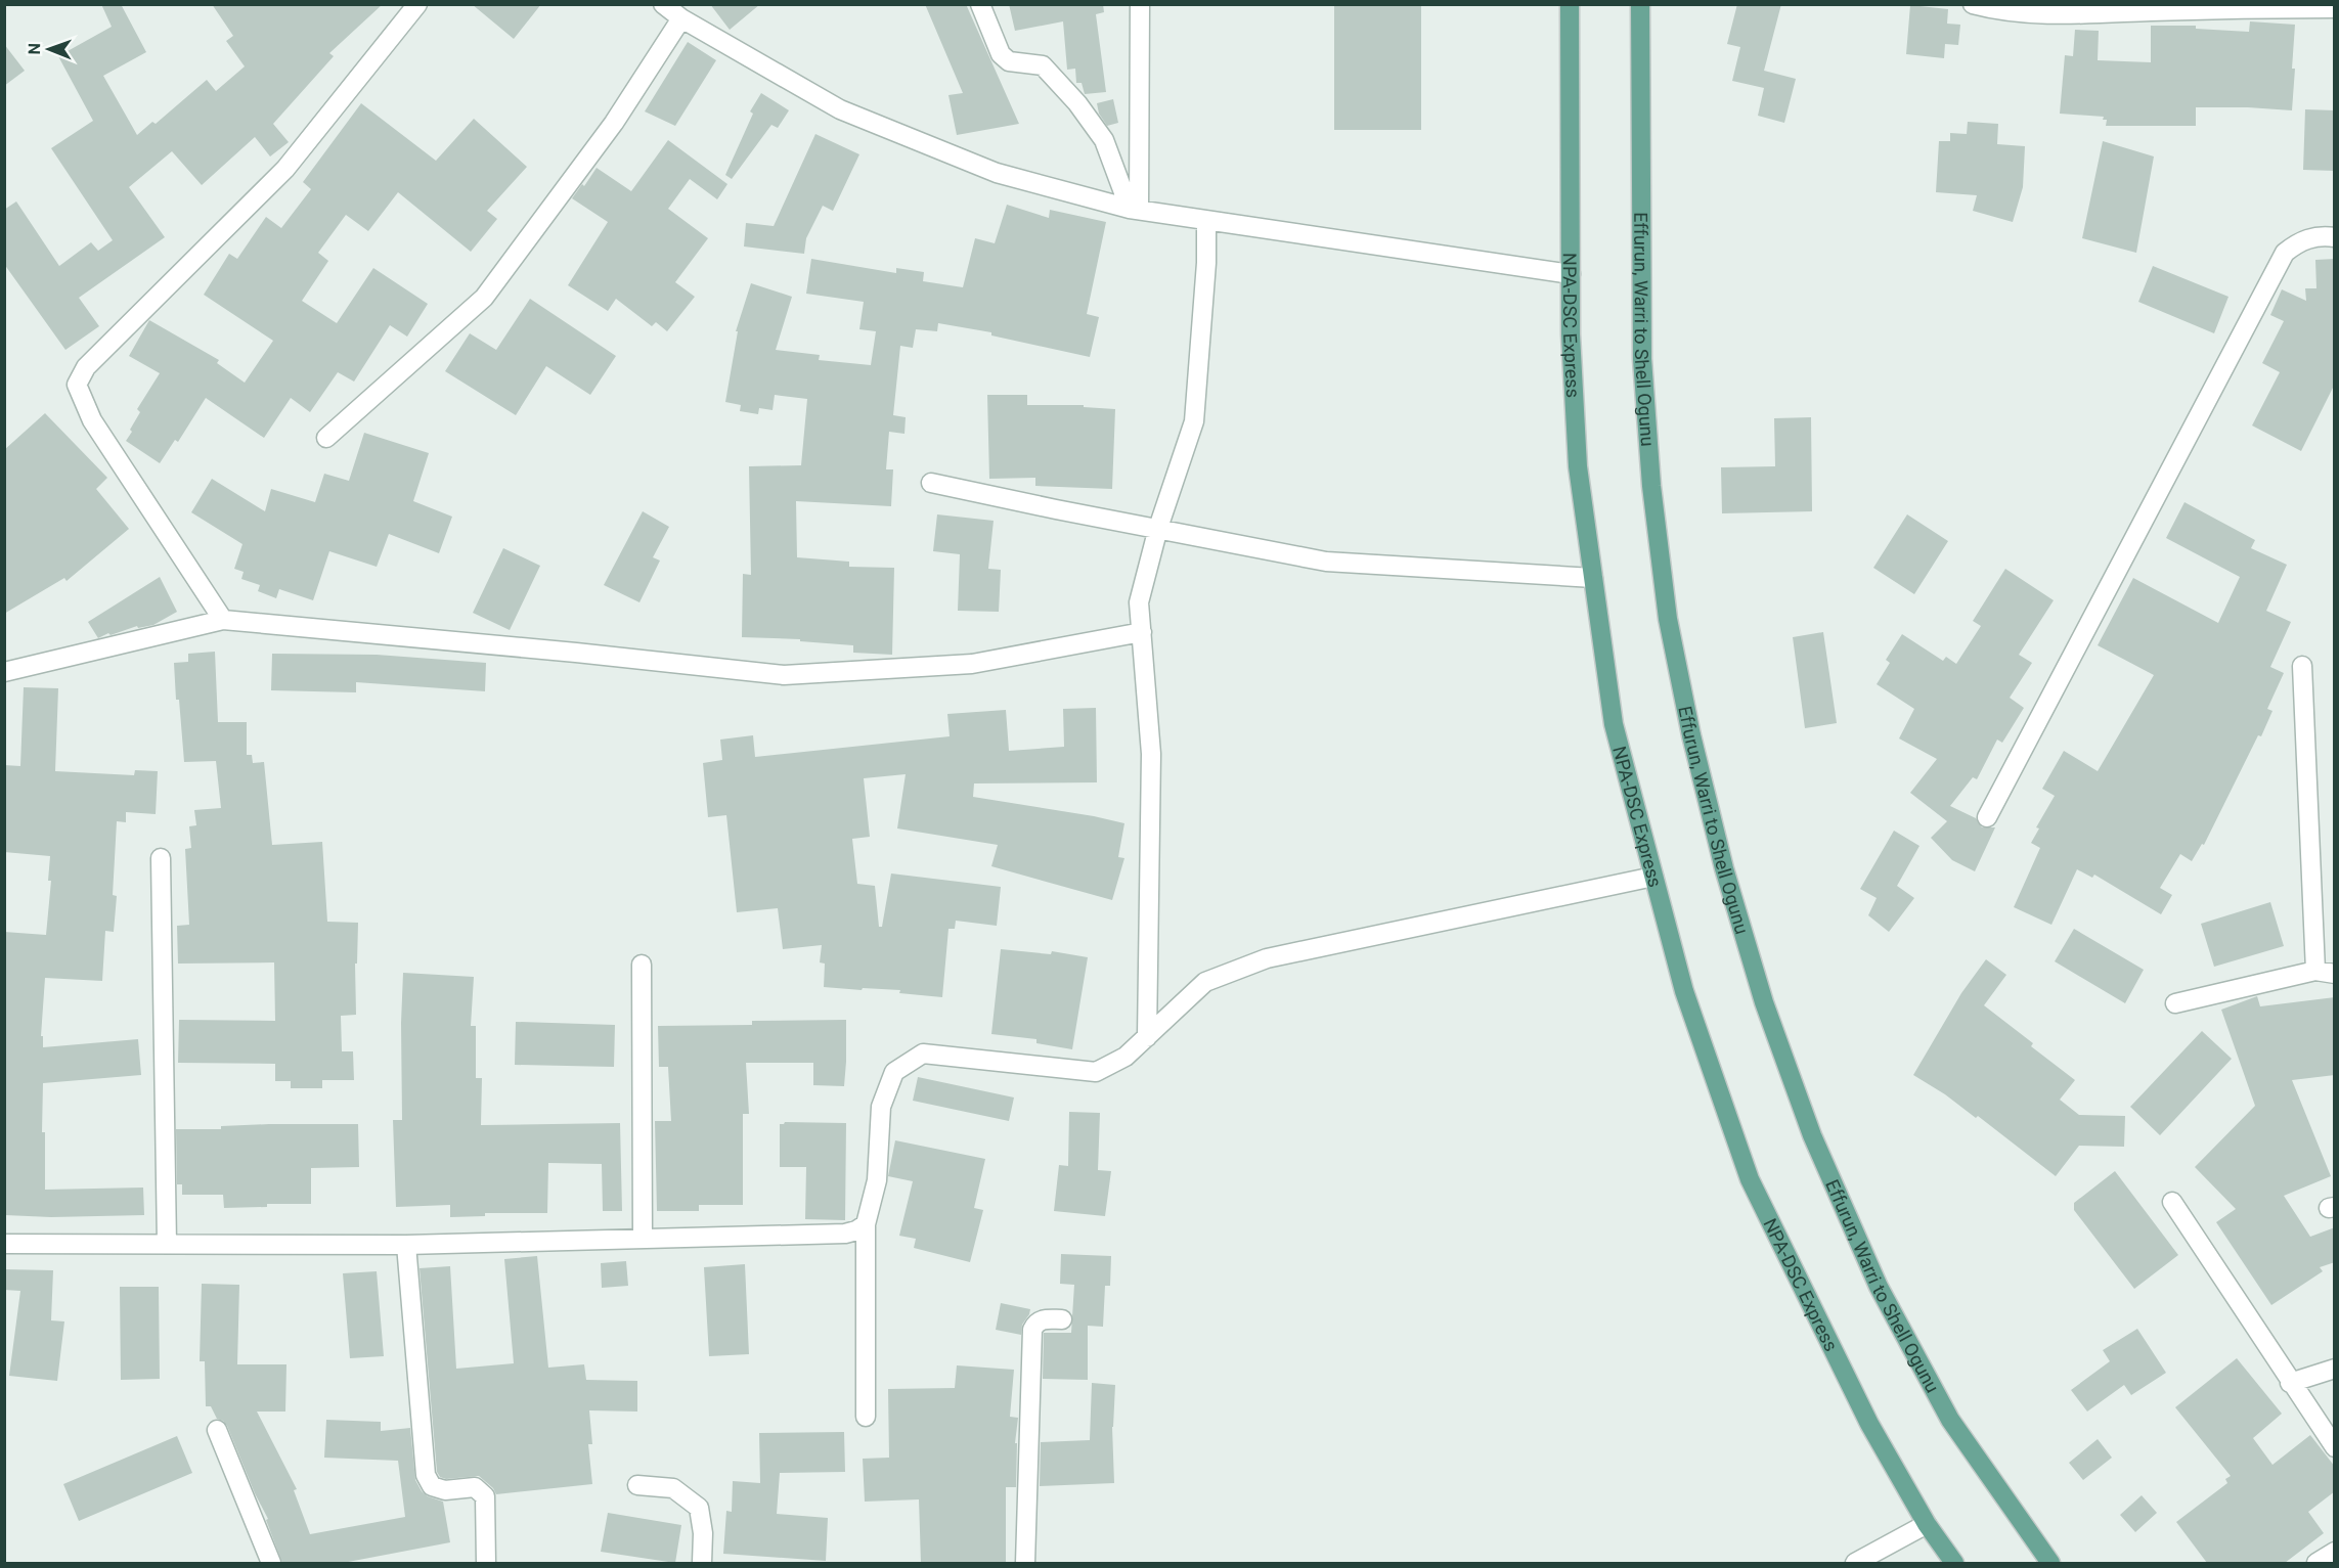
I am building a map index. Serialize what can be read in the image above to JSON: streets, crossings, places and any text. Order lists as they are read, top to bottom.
{
  "streets": {
    "main road": ["NPA-DSC Express", "Effurun, Warri to Shell Ogunu"]
  },
  "north": "left"
}
